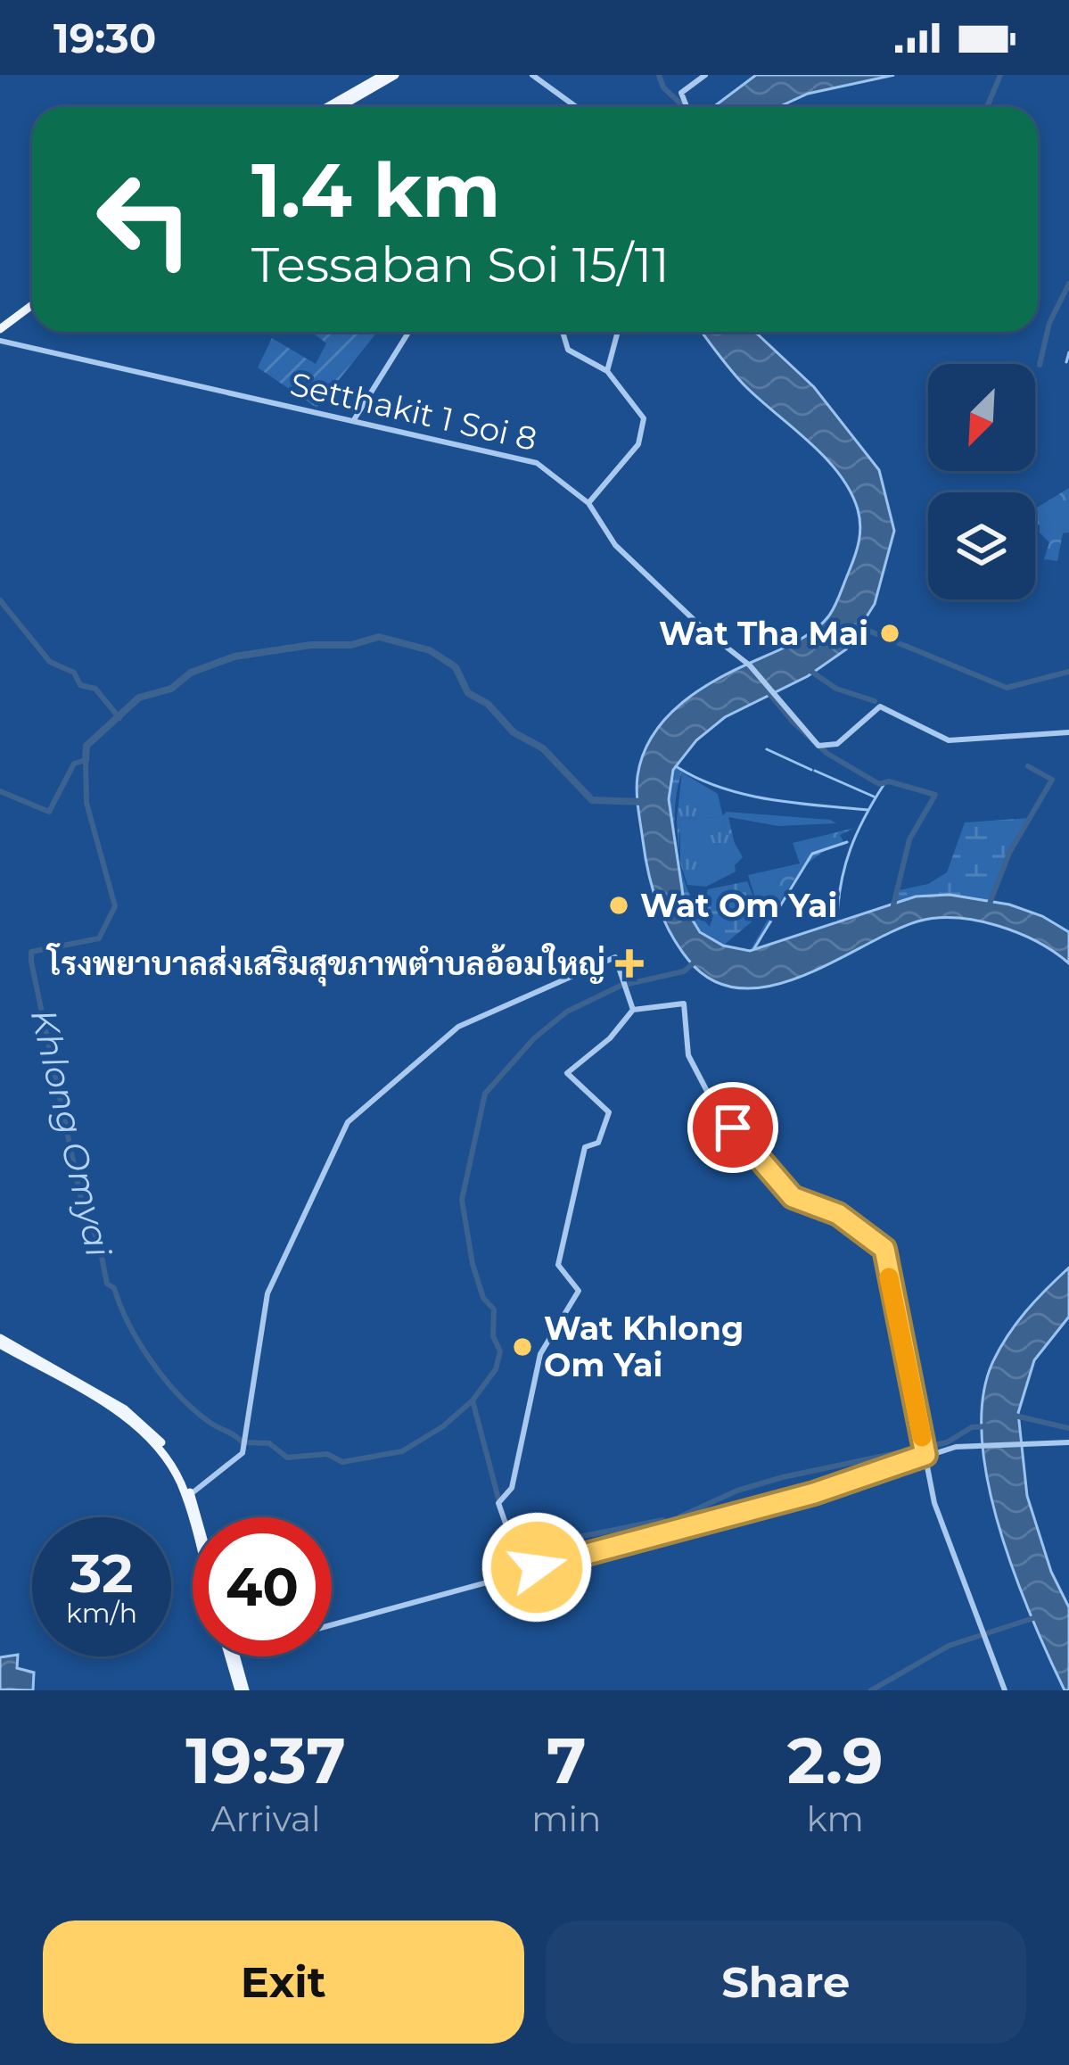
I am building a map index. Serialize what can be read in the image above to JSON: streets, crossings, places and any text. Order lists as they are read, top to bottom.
{
  "streets": {
    "street": ["Setthakit 1 Soi 8"]
  },
  "water": ["Khlong Omyai"],
  "places": {
    "other": ["Wat Tha Mai", "Wat Om Yai", "Wat Khlong Om Yai"],
    "health": ["โรงพยาบาลส่งเสริมสุขภาพตำบลอ้อมใหญ่"]
  },
  "north": "bottom left",
  "page": {
    "status": "19:30",
    "turn": ["1.4 km", "Tessaban Soi 15/11"],
    "speed": "32 km/h",
    "limit": "40",
    "eta": [
      "19:37",
      "Arrival",
      "7",
      "min",
      "2.9",
      "km"
    ],
    "buttons": ["Exit", "Share"]
  }
}
